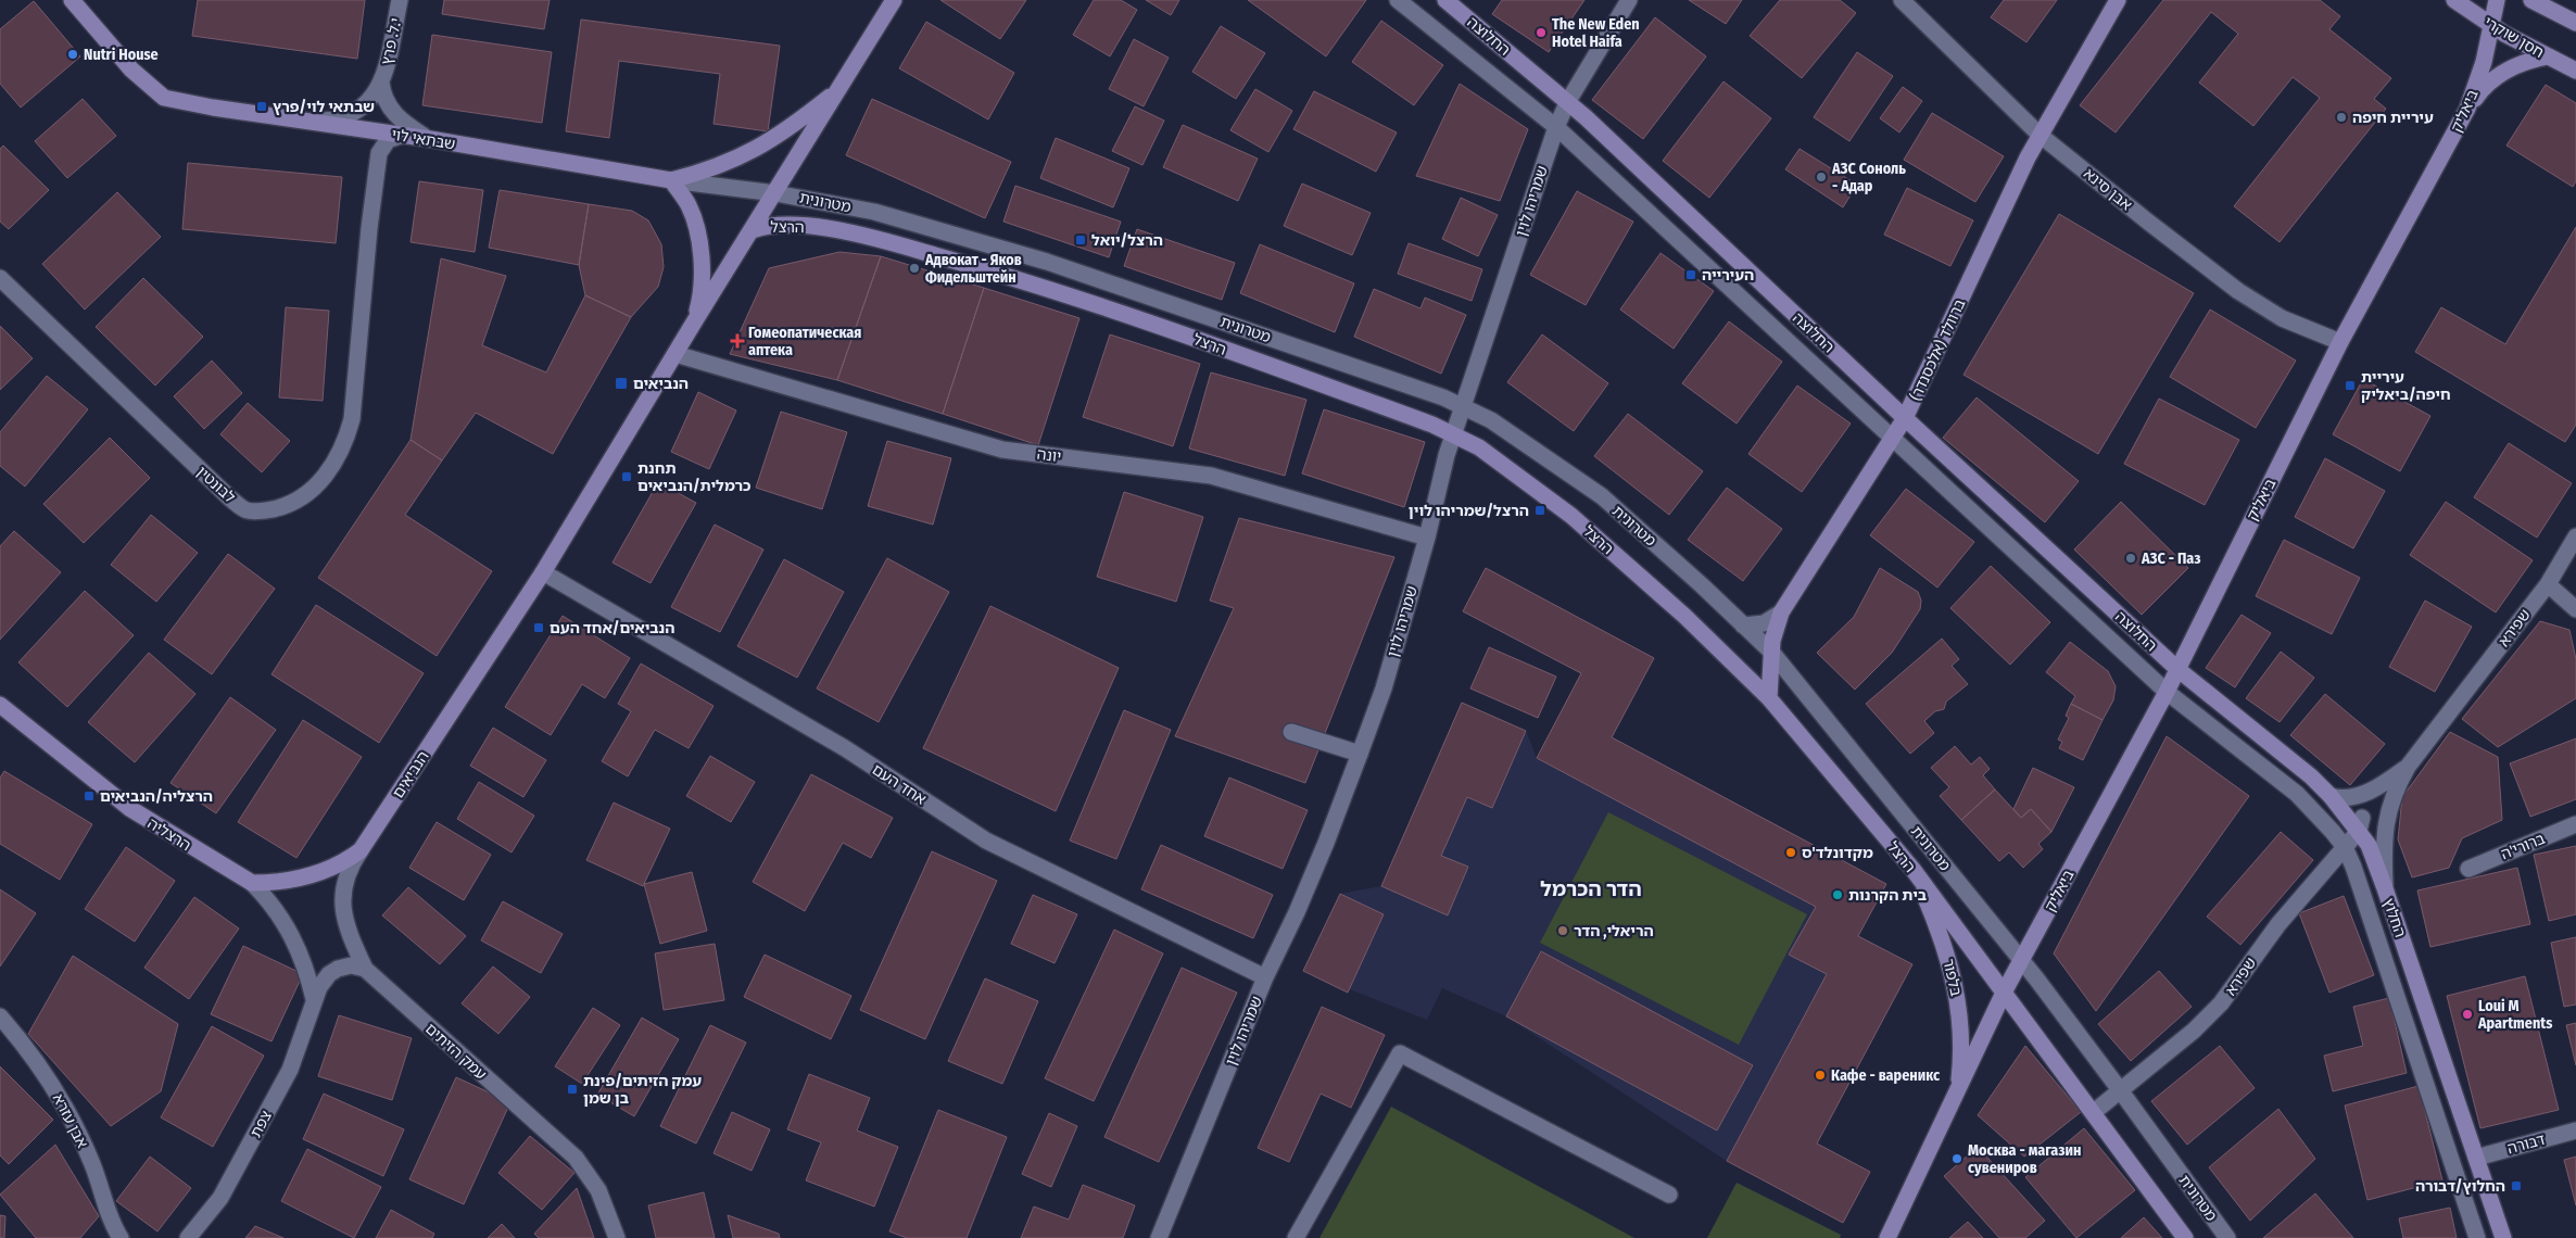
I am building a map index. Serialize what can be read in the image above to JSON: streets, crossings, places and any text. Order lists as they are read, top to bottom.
{
  "streets": {
    "street": [
      "החלוצה",
      "חסן שוקרי",
      "י.ל. פרץ",
      "ביאליק",
      "שבתאי לוי",
      "אבן סינא",
      "שמריהו לוין",
      "מטרונית",
      "הרצל",
      "ברוולד (אלכסנדר)",
      "יונה",
      "לבונטין",
      "שפירא",
      "הנביאים",
      "אחד העם",
      "הרצליה",
      "ברורי'ה",
      "החלוץ",
      "בלפור",
      "עמק הזיתים",
      "אבן עזרא",
      "צפת",
      "דבורה"
    ]
  },
  "crossings": [
    ["החלוצה", "ביאליק"],
    ["החלוצה", "שמריהו לוין"],
    ["החלוצה", "ברוולד (אלכסנדר)"],
    ["החלוצה", "החלוץ"],
    ["חסן שוקרי", "ביאליק"],
    ["י.ל. פרץ", "שבתאי לוי"],
    ["ביאליק", "אבן סינא"],
    ["ביאליק", "מטרונית"],
    ["ביאליק", "הרצל"],
    ["ביאליק", "החלוץ"],
    ["ביאליק", "בלפור"],
    ["שבתאי לוי", "מטרונית"],
    ["שבתאי לוי", "לבונטין"],
    ["שבתאי לוי", "הנביאים"],
    ["אבן סינא", "ברוולד (אלכסנדר)"],
    ["שמריהו לוין", "מטרונית"],
    ["שמריהו לוין", "הרצל"],
    ["שמריהו לוין", "יונה"],
    ["שמריהו לוין", "אחד העם"],
    ["מטרונית", "ברוולד (אלכסנדר)"],
    ["מטרונית", "שפירא"],
    ["מטרונית", "הנביאים"],
    ["הרצל", "ברוולד (אלכסנדר)"],
    ["הרצל", "שפירא"],
    ["הרצל", "הנביאים"],
    ["הרצל", "בלפור"],
    ["יונה", "הנביאים"],
    ["שפירא", "החלוץ"],
    ["הנביאים", "אחד העם"],
    ["הנביאים", "עמק הזיתים"],
    ["החלוץ", "דבורה"],
    ["עמק הזיתים", "צפת"]
  ],
  "districts": ["הדר הכרמל"],
  "places": {
    "other": [
      "The New Eden Hotel Haifa",
      "Nutri House",
      "עיריית חיפה",
      "АЗС Соноль - Адар",
      "Адвокат - Яков Фидельштейн",
      "АЗС - Паз",
      "מקדונלד'ס",
      "בית הקרנות",
      "הריאלי, הדר",
      "Loui M Apartments",
      "Кафе - вареникс",
      "Москва - магазин сувениров"
    ],
    "transit": [
      "שבתאי לוי/פרץ",
      "הרצל/יואל",
      "העירייה",
      "הנביאים",
      "עיריית חיפה/ביאליק",
      "תחנת כרמלית/הנביאים",
      "הרצל/שמריהו לוין",
      "הנביאים/אחד העם",
      "הרצליה/הנביאים",
      "עמק הזיתים/פינת בן שמן",
      "החלוץ/דבורה"
    ],
    "health": ["Гомеопатическая аптека"]
  }
}
